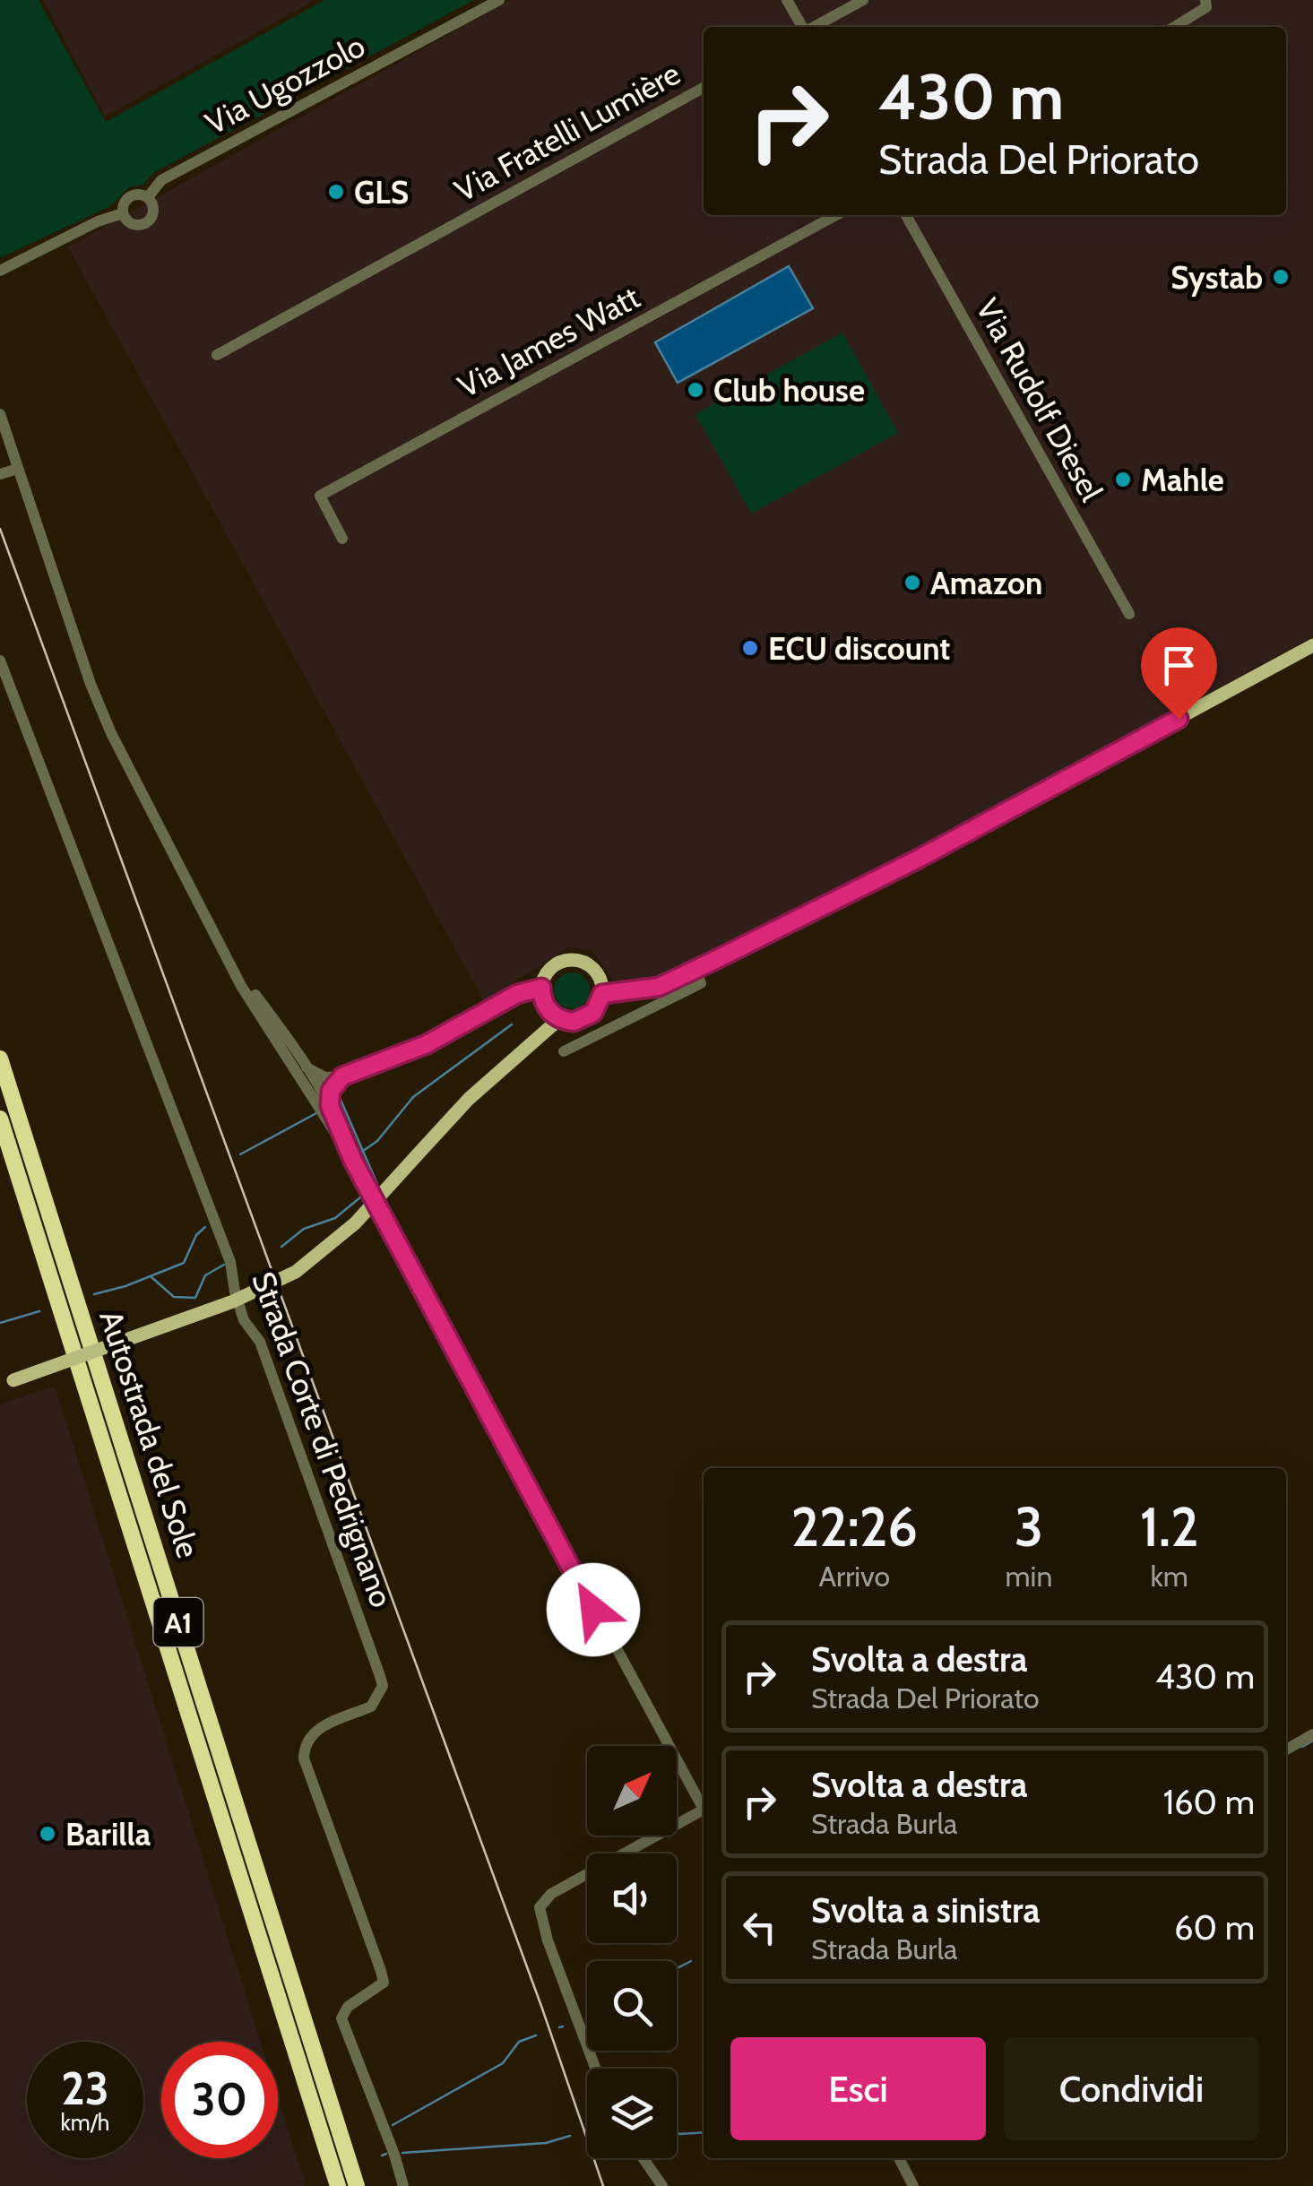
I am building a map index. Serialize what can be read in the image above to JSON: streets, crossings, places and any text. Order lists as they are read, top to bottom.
{
  "streets": {
    "highway": ["Autostrada del Sole", "A1"],
    "street": [
      "Via Ugozzolo",
      "Via Fratelli Lumière",
      "Via James Watt",
      "Via Rudolf Diesel",
      "Strada Corte di Pedrignano"
    ]
  },
  "places": [
    "GLS",
    "Systab",
    "Club house",
    "Mahle",
    "Amazon",
    "ECU discount",
    "Barilla"
  ],
  "north": "top right",
  "page": {
    "turn": ["430 m", "Strada Del Priorato"],
    "eta": [
      "22:26",
      "Arrivo",
      "3",
      "min",
      "1.2",
      "km"
    ],
    "list": [
      {
        "name": "Svolta a destra",
        "note": "Strada Del Priorato",
        "value": "430 m"
      },
      {
        "name": "Svolta a destra",
        "note": "Strada Burla",
        "value": "160 m"
      },
      {
        "name": "Svolta a sinistra",
        "note": "Strada Burla",
        "value": "60 m"
      }
    ],
    "buttons": ["Esci", "Condividi"],
    "speed": "23 km/h",
    "limit": "30"
  }
}
